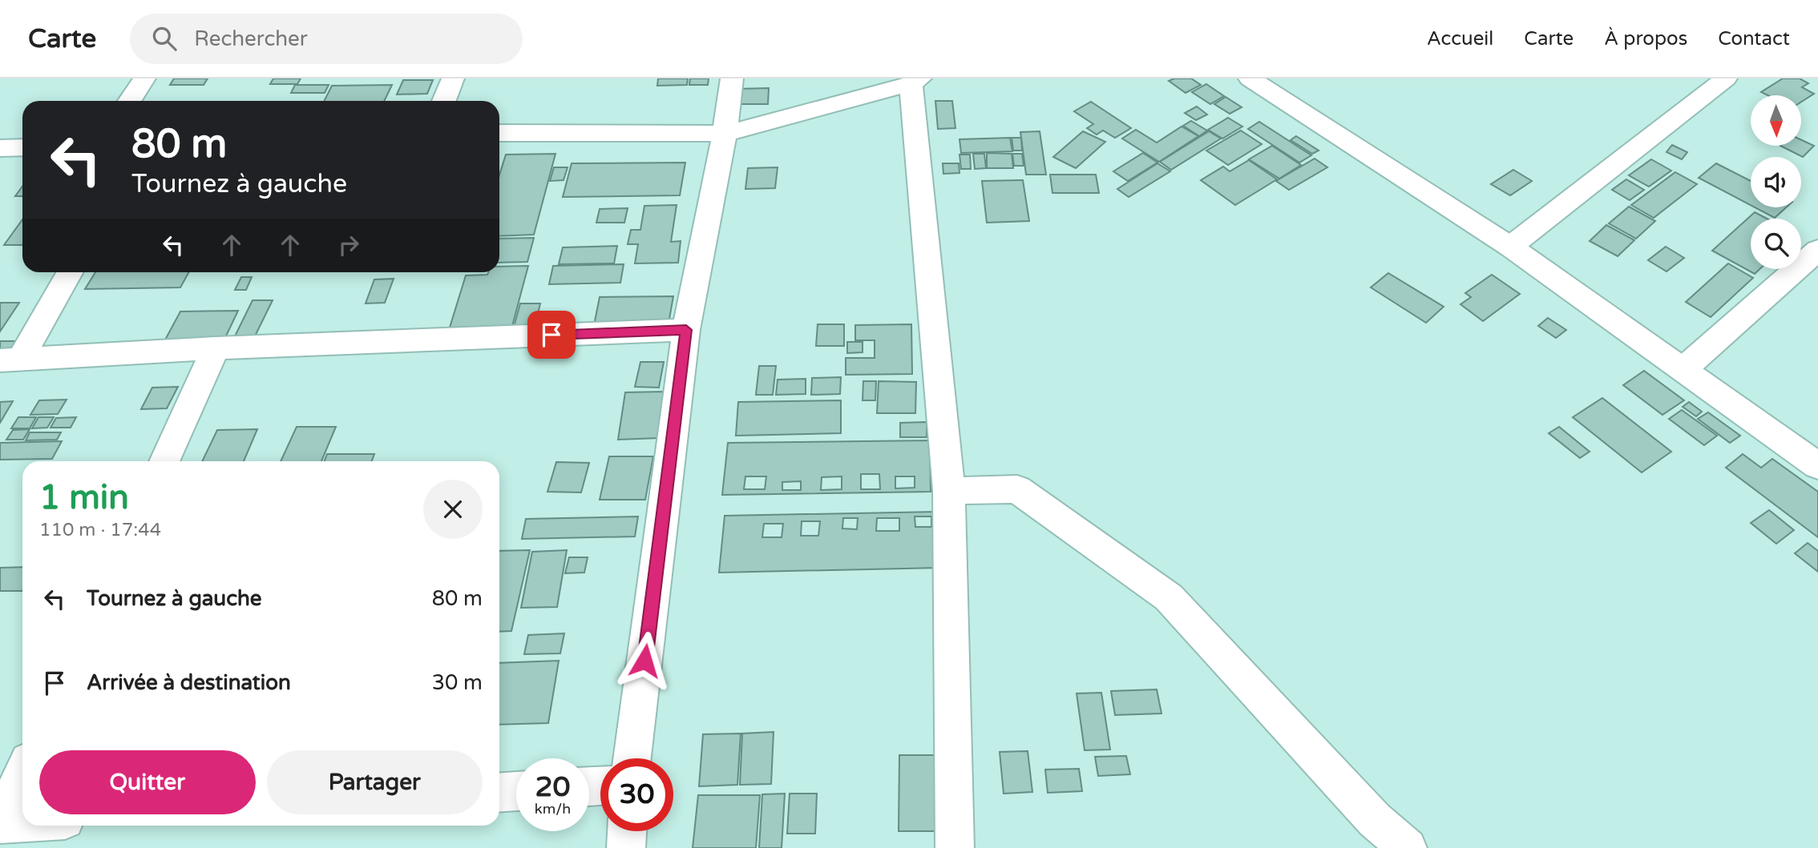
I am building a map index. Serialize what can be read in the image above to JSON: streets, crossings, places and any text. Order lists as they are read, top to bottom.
{
  "north": "bottom",
  "page": {
    "header": "Carte",
    "search": "Rechercher",
    "nav": [
      "Accueil",
      "Carte",
      "À propos",
      "Contact"
    ],
    "turn": ["80 m", "Tournez à gauche"],
    "heading": ["1 min", "110 m · 17:44"],
    "list": [
      {
        "name": "Tournez à gauche",
        "value": "80 m"
      },
      {
        "name": "Arrivée à destination",
        "value": "30 m"
      }
    ],
    "buttons": ["Quitter", "Partager"],
    "speed": "20 km/h",
    "limit": "30"
  }
}
